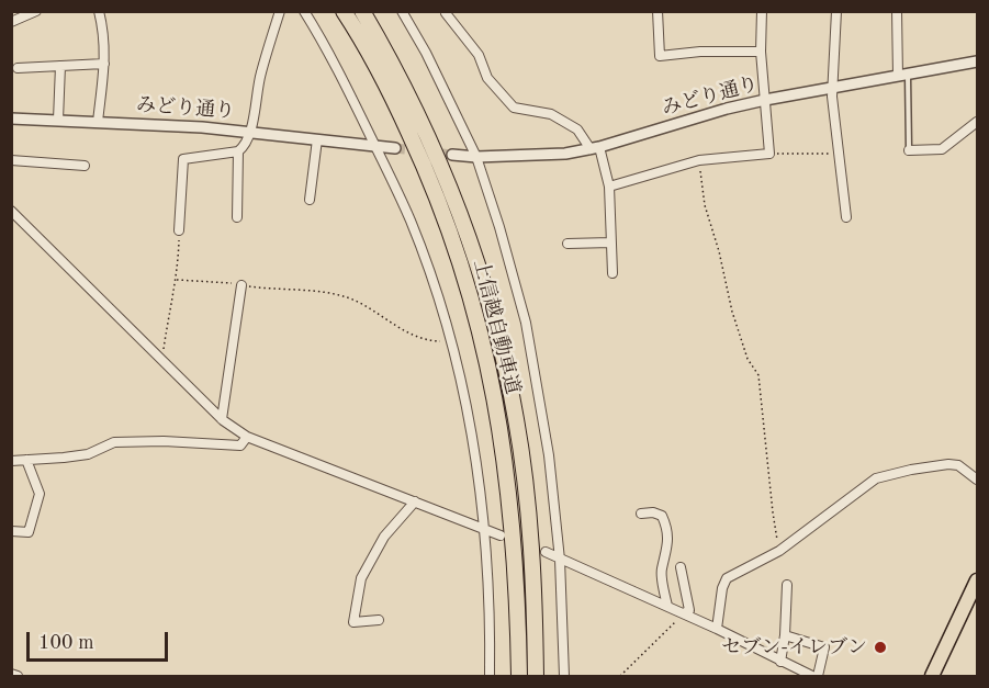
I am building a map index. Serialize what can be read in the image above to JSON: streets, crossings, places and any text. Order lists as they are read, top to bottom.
{
  "streets": {
    "highway": ["上信越自動車道"],
    "street": ["みどり通り"]
  },
  "places": ["セブン-イレブン"],
  "scale_bar": "100 m"
}
